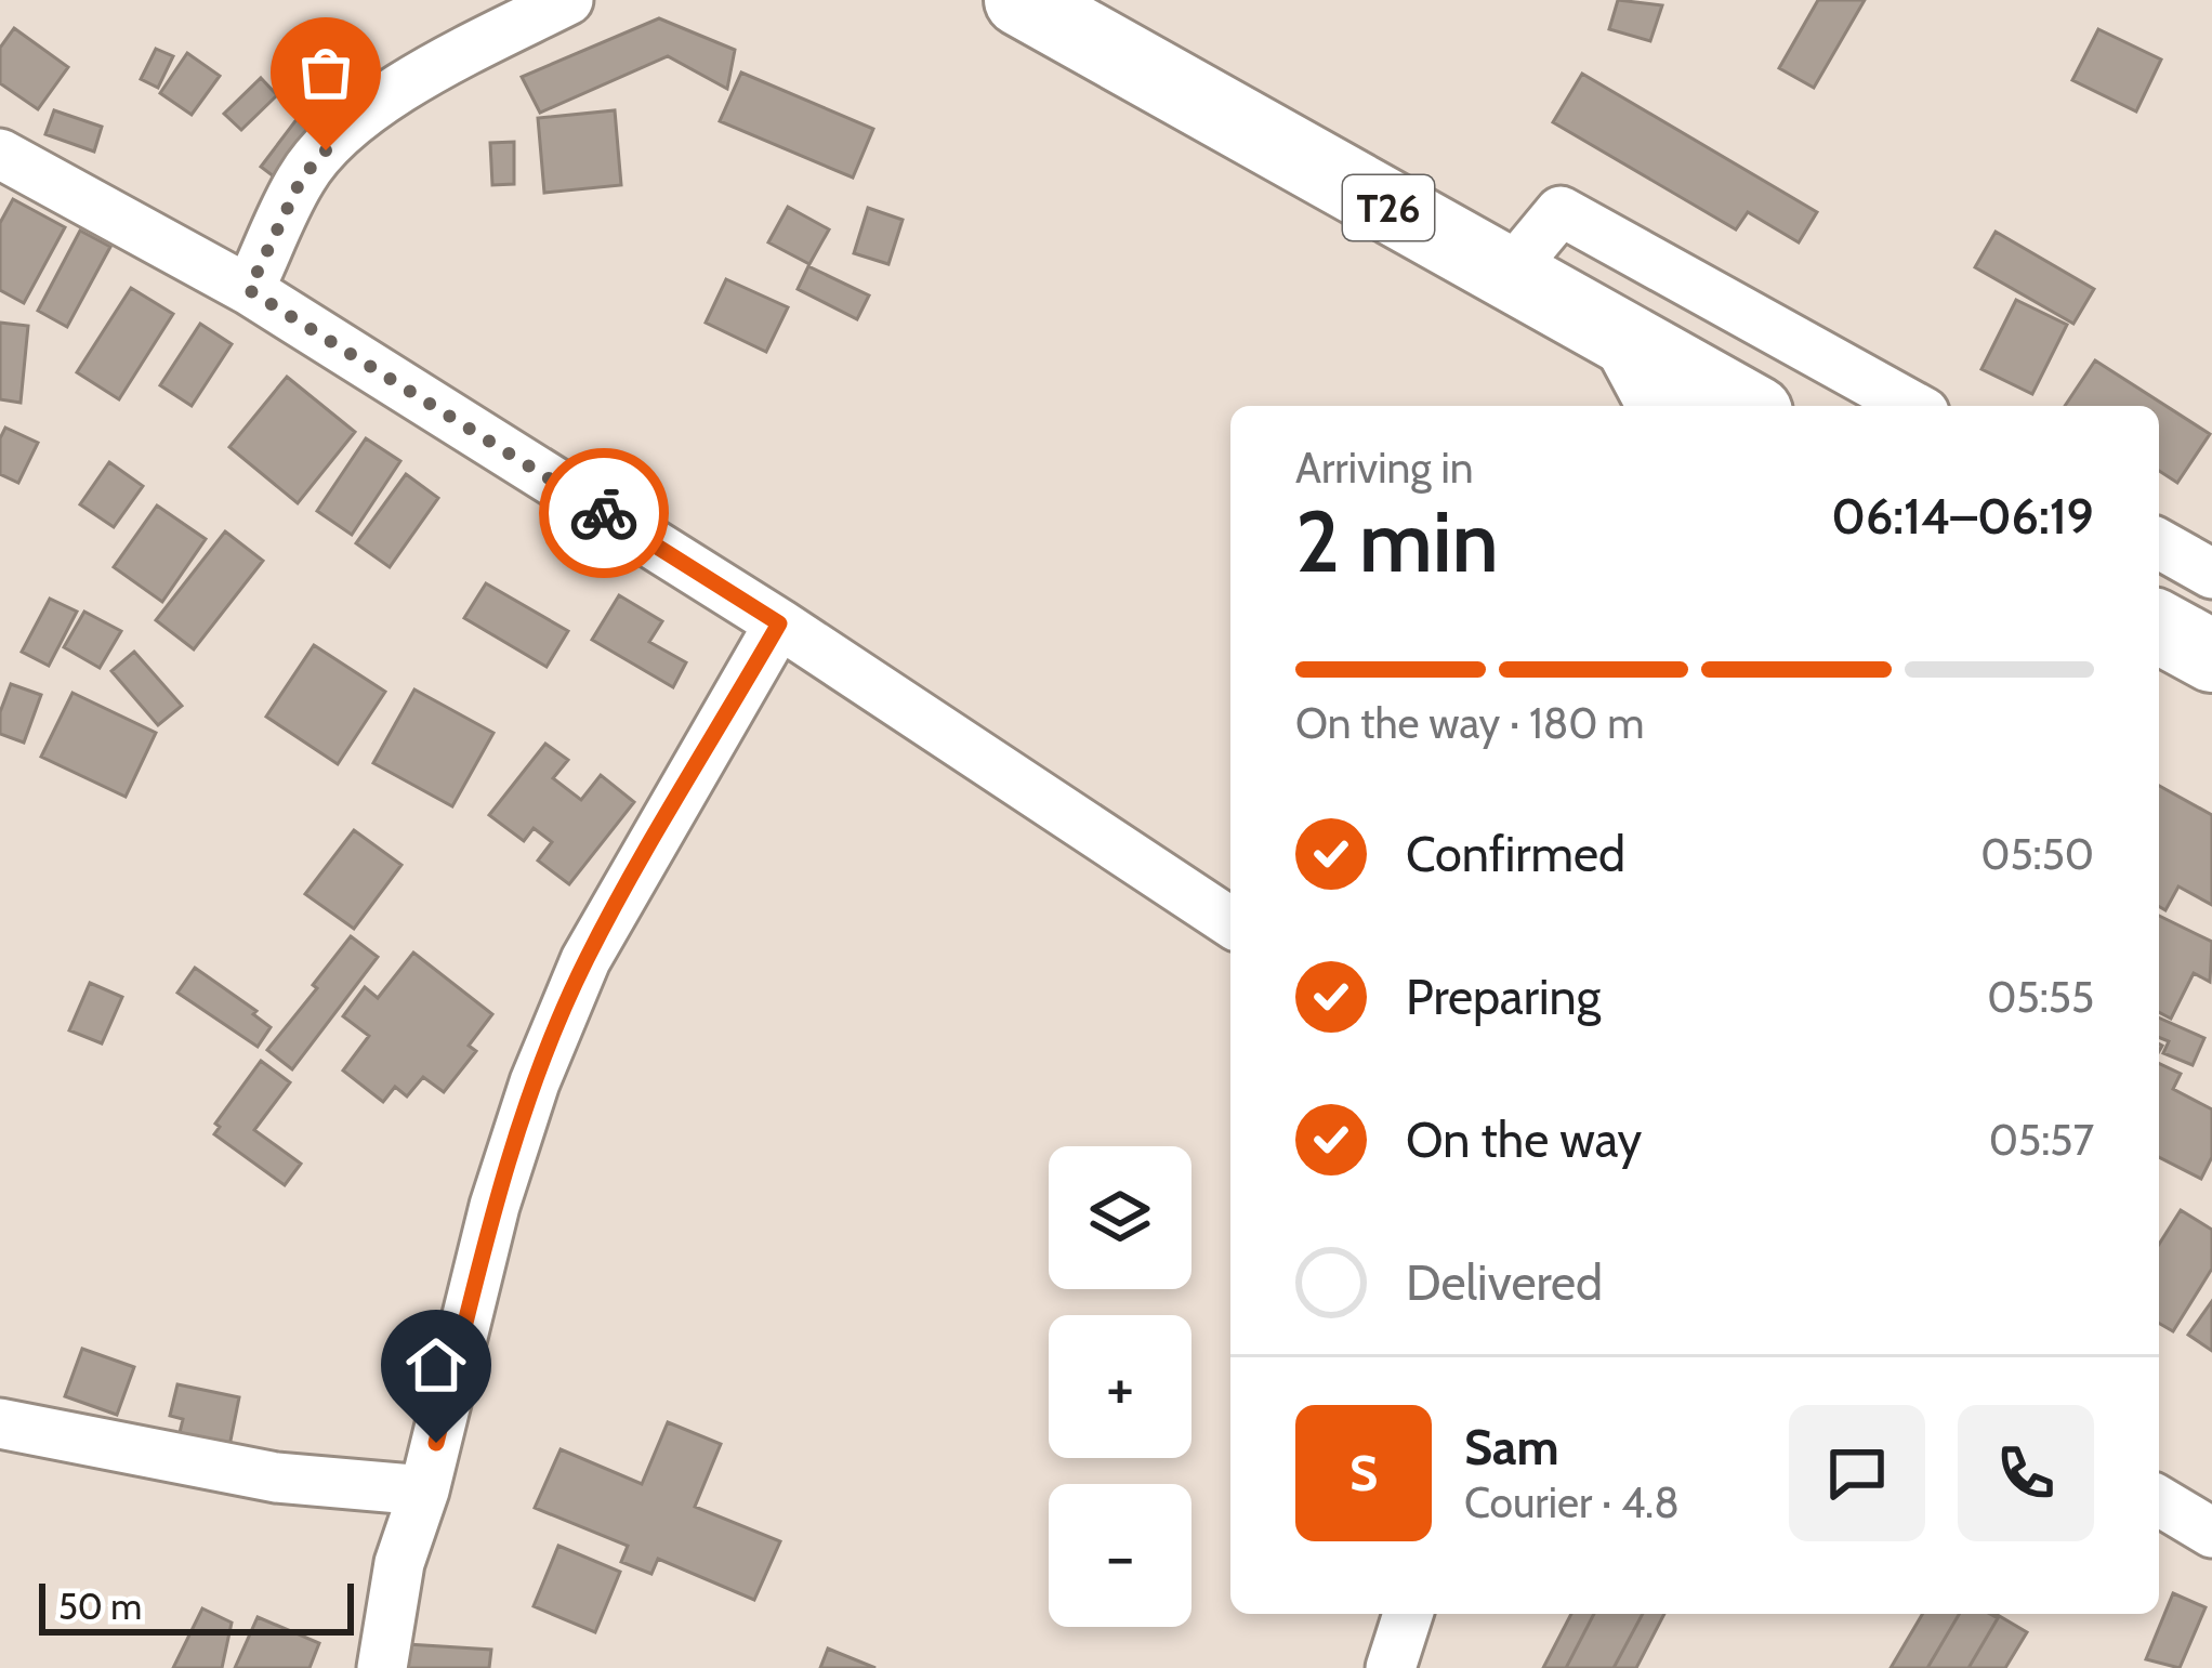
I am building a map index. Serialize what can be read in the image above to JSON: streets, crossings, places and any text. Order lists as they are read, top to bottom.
{
  "streets": {
    "highway": ["T26"]
  },
  "scale_bar": "50 m",
  "page": {
    "heading": ["2 min", "Arriving in", "06:14–06:19"],
    "panel": ["Sam", "Courier · 4.8"],
    "bar": "On the way · 180 m",
    "list": [
      ["Confirmed", "05:50"],
      ["Preparing", "05:55"],
      ["On the way", "05:57"],
      "Delivered"
    ],
    "map_buttons": ["+", "−"],
    "round": "S",
    "scale": "50 m"
  }
}
